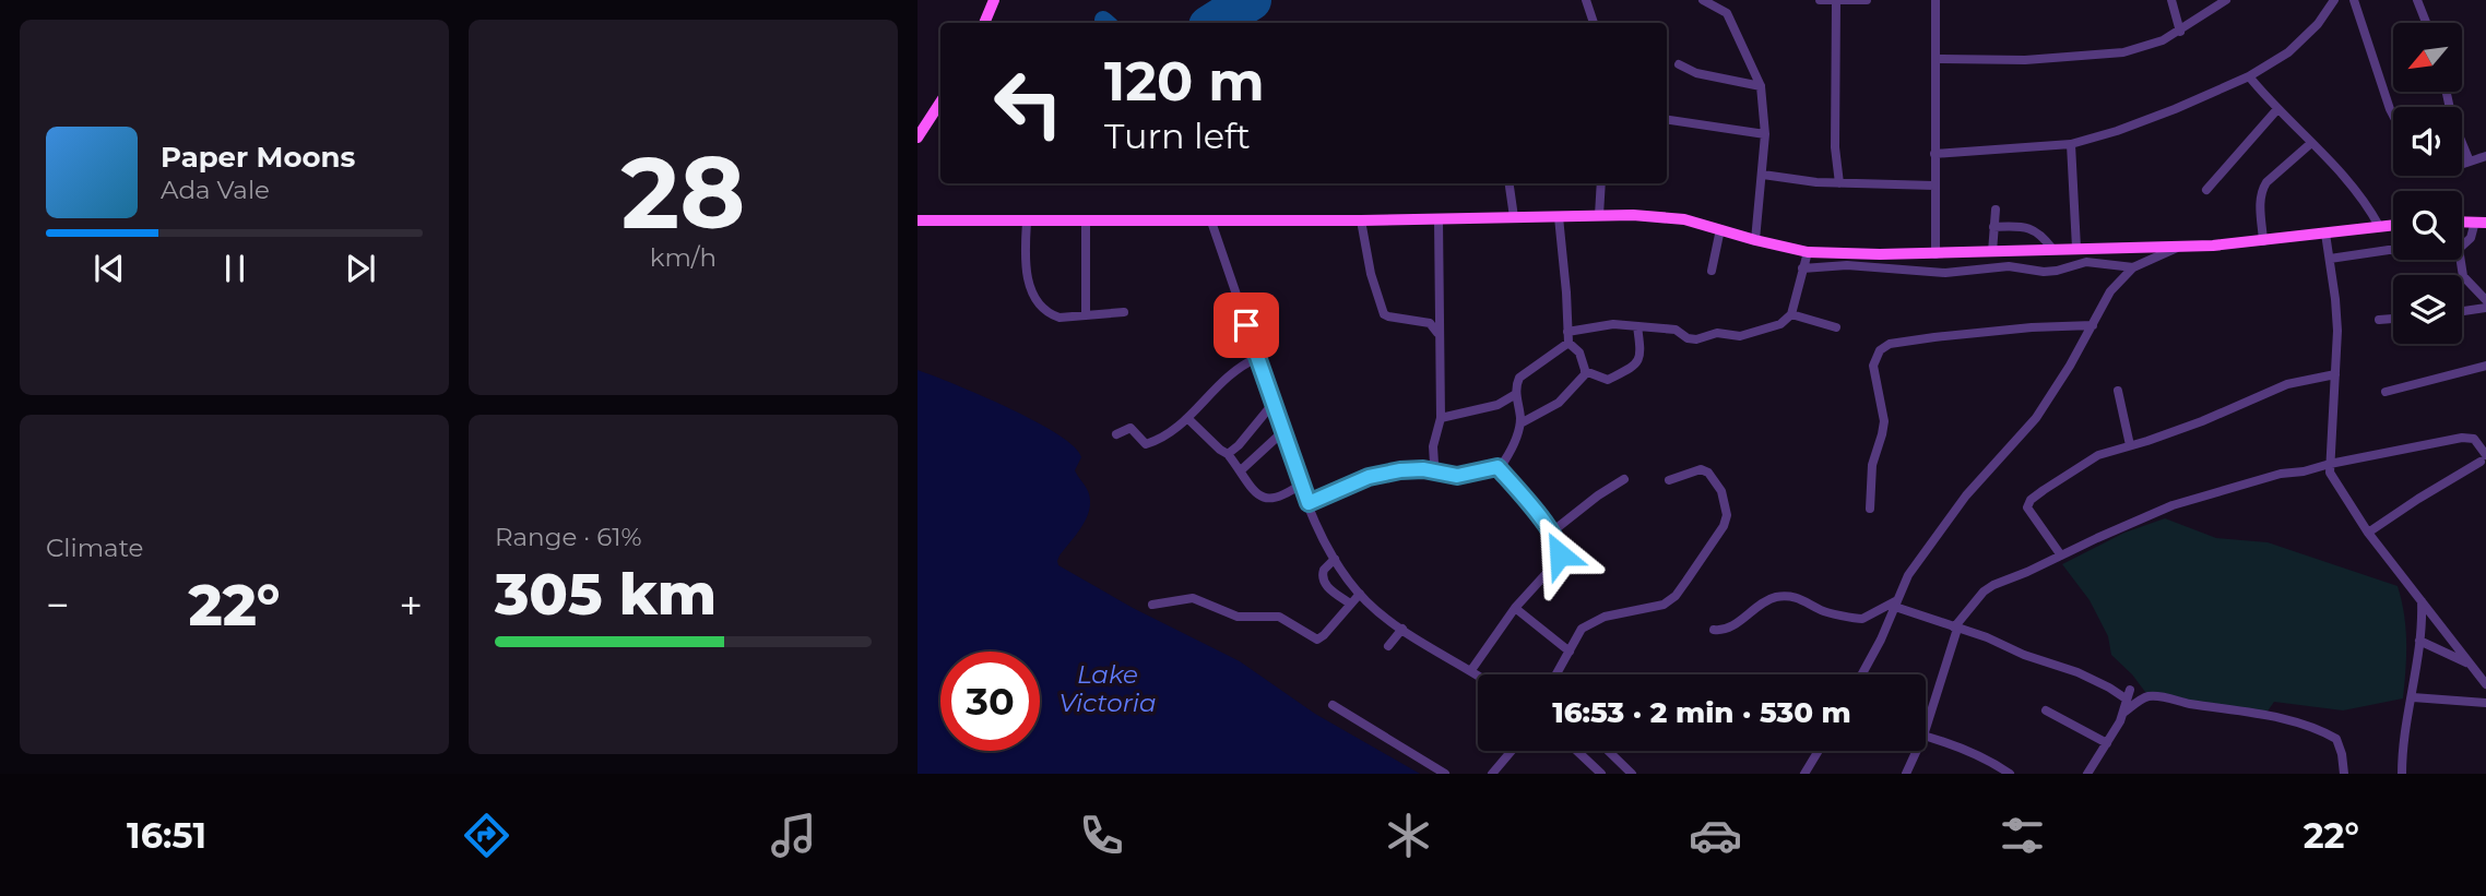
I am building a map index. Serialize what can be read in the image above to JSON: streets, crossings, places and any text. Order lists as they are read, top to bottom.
{
  "water": ["Lake Victoria"],
  "north": "bottom left",
  "page": {
    "tile": [
      ["28", "km/h"],
      "Climate",
      ["Range · 61%", "305 km"]
    ],
    "turn": ["120 m", "Turn left"],
    "song": ["Paper Moons", "Ada Vale"],
    "heat": ["−", "22°", "+"],
    "limit": "30",
    "trip": "16:53 · 2 min · 530 m",
    "tabs": ["16:51", "22°"]
  }
}
